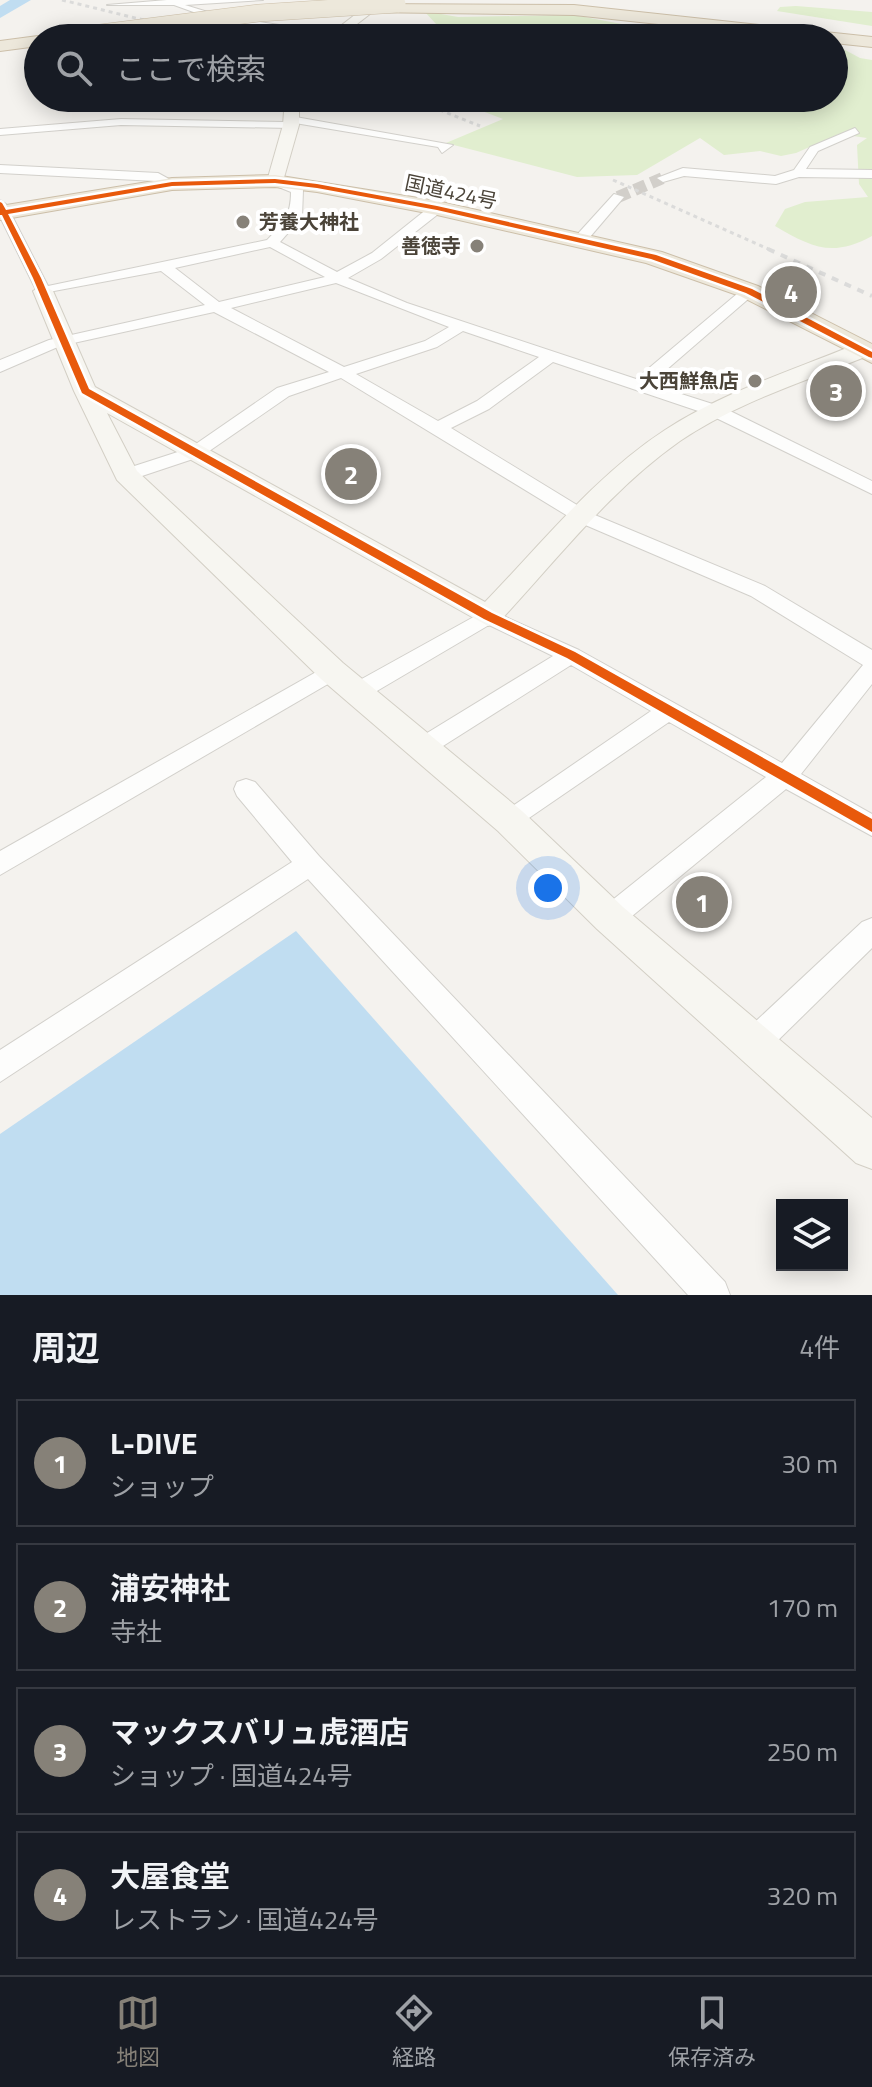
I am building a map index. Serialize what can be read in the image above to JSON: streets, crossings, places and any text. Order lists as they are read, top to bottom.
{
  "streets": {
    "highway": ["国道424号"]
  },
  "places": ["芳養大神社", "善徳寺", "大西鮮魚店"],
  "page": {
    "search": "ここで検索",
    "pins": [
      "4",
      "3",
      "2",
      "1"
    ],
    "heading": ["周辺", "4件"],
    "list": [
      {
        "mark": "1",
        "name": "L-DIVE",
        "note": "ショップ",
        "value": "30 m"
      },
      {
        "mark": "2",
        "name": "浦安神社",
        "note": "寺社",
        "value": "170 m"
      },
      {
        "mark": "3",
        "name": "マックスバリュ虎酒店",
        "note": "ショップ · 国道424号",
        "value": "250 m"
      },
      {
        "mark": "4",
        "name": "大屋食堂",
        "note": "レストラン · 国道424号",
        "value": "320 m"
      }
    ],
    "nav": ["地図", "経路", "保存済み"]
  }
}
